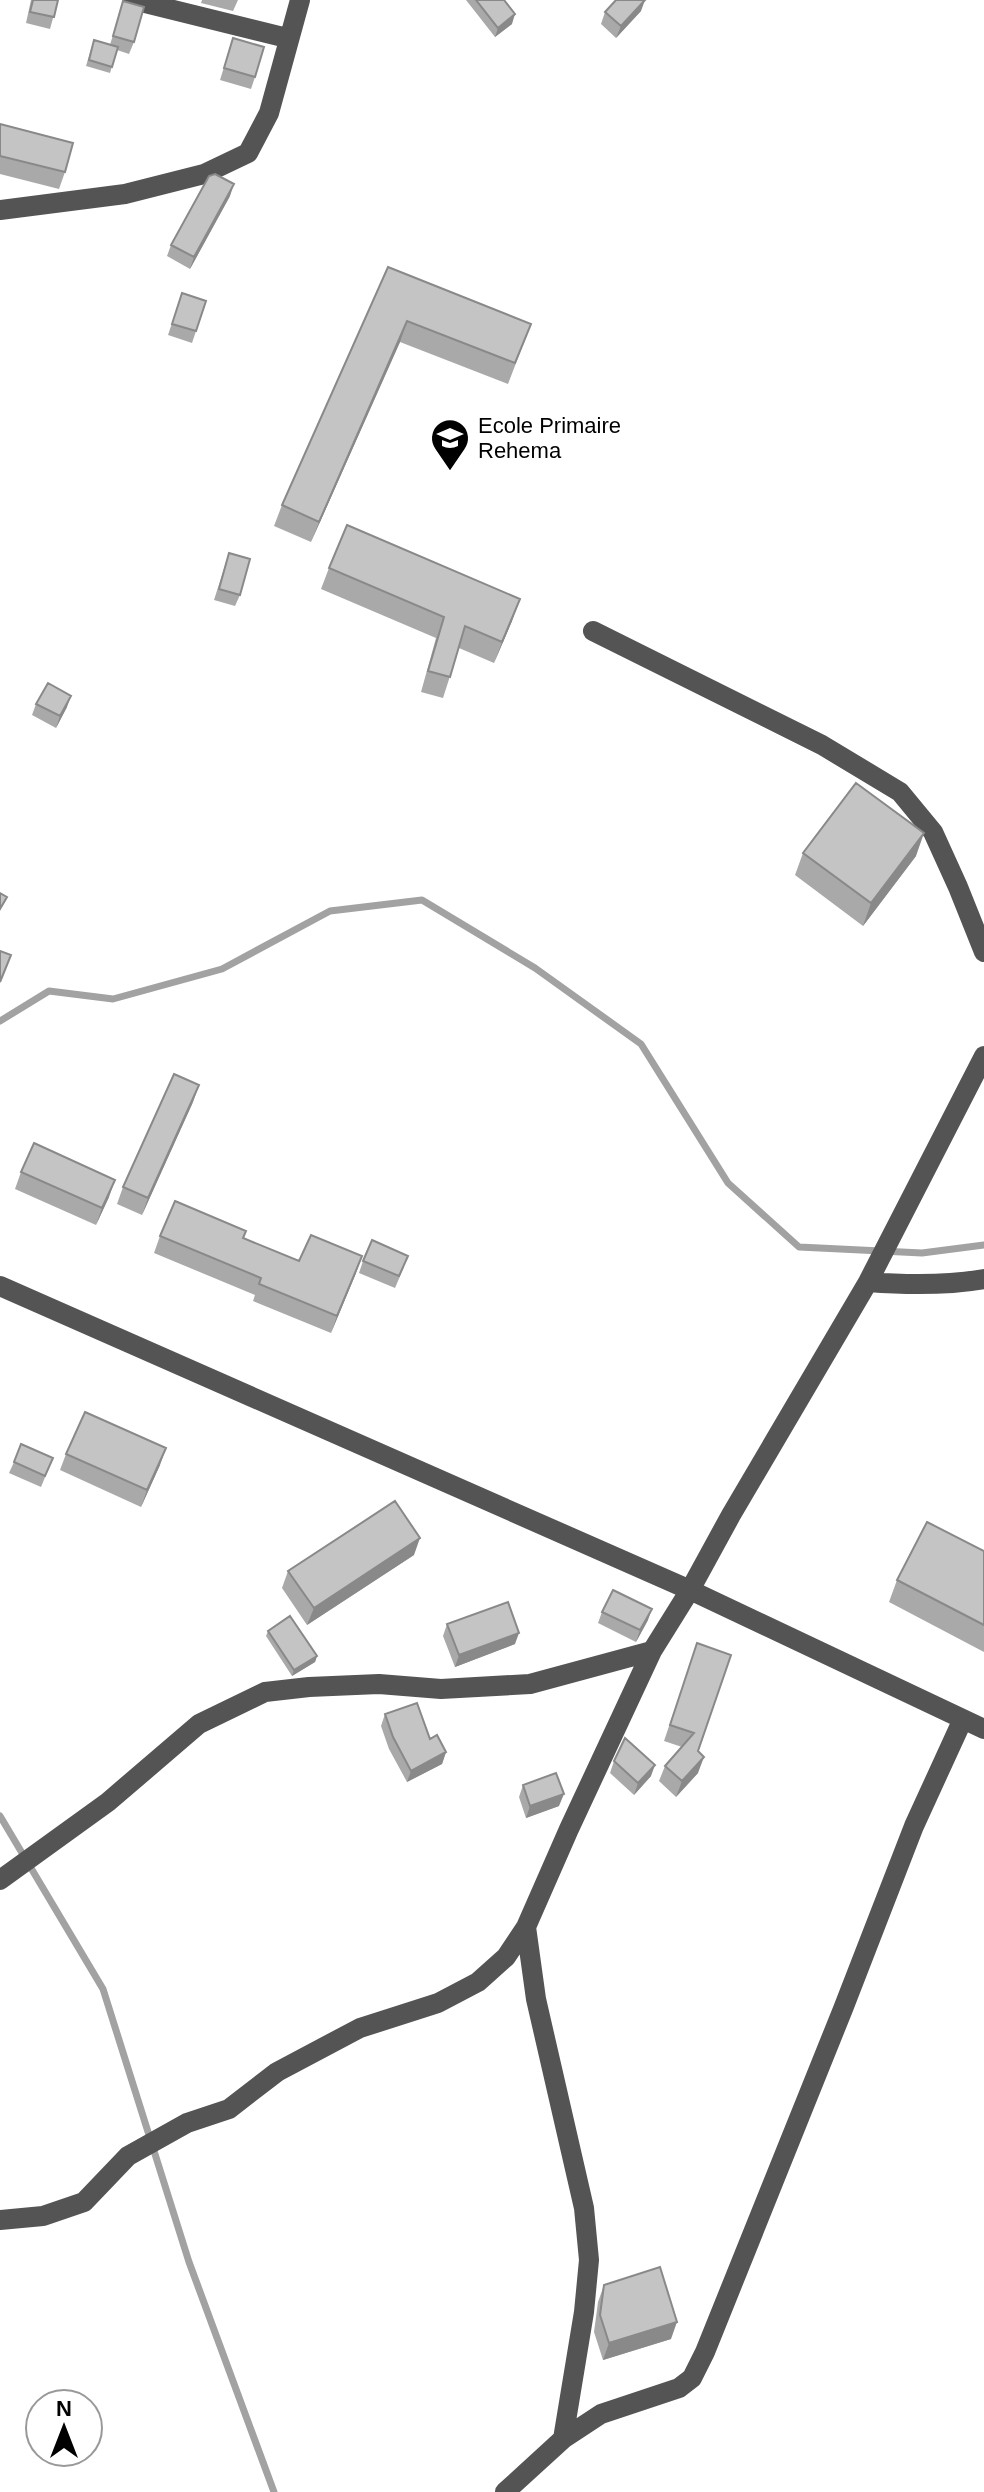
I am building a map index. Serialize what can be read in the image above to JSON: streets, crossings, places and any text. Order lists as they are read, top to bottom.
{
  "places": {
    "school or university": ["Ecole Primaire Rehema"]
  },
  "north": "top"
}
